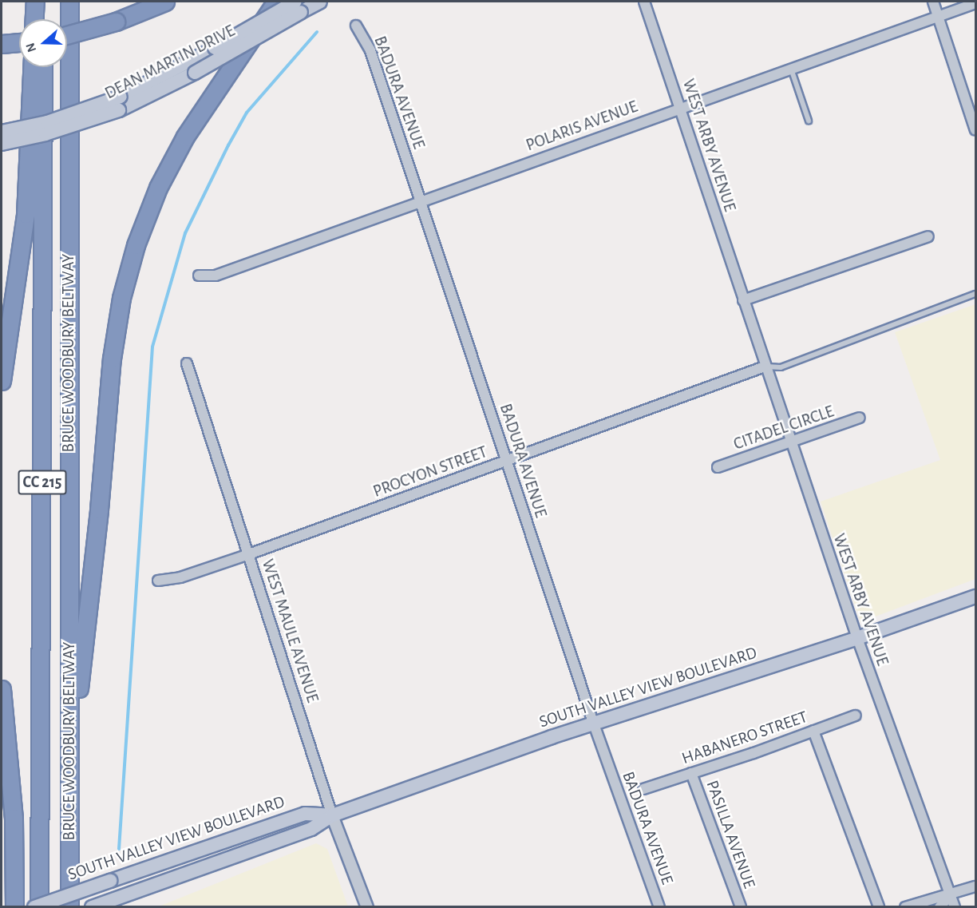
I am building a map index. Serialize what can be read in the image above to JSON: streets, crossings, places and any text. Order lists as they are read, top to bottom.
{
  "streets": {
    "highway": ["BRUCE WOODBURY BELTWAY", "CC 215"],
    "main road": ["DEAN MARTIN DRIVE", "SOUTH VALLEY VIEW BOULEVARD"],
    "street": [
      "BADURA AVENUE",
      "POLARIS AVENUE",
      "WEST ARBY AVENUE",
      "CITADEL CIRCLE",
      "PROCYON STREET",
      "WEST MAULE AVENUE",
      "HABANERO STREET",
      "PASILLA AVENUE"
    ]
  },
  "crossings": [
    ["BADURA AVENUE", "POLARIS AVENUE"],
    ["BADURA AVENUE", "PROCYON STREET"],
    ["BADURA AVENUE", "SOUTH VALLEY VIEW BOULEVARD"],
    ["POLARIS AVENUE", "WEST ARBY AVENUE"],
    ["WEST ARBY AVENUE", "CITADEL CIRCLE"],
    ["WEST ARBY AVENUE", "PROCYON STREET"],
    ["WEST ARBY AVENUE", "SOUTH VALLEY VIEW BOULEVARD"],
    ["PROCYON STREET", "WEST MAULE AVENUE"],
    ["WEST MAULE AVENUE", "SOUTH VALLEY VIEW BOULEVARD"],
    ["HABANERO STREET", "PASILLA AVENUE"]
  ],
  "north": "left"
}
